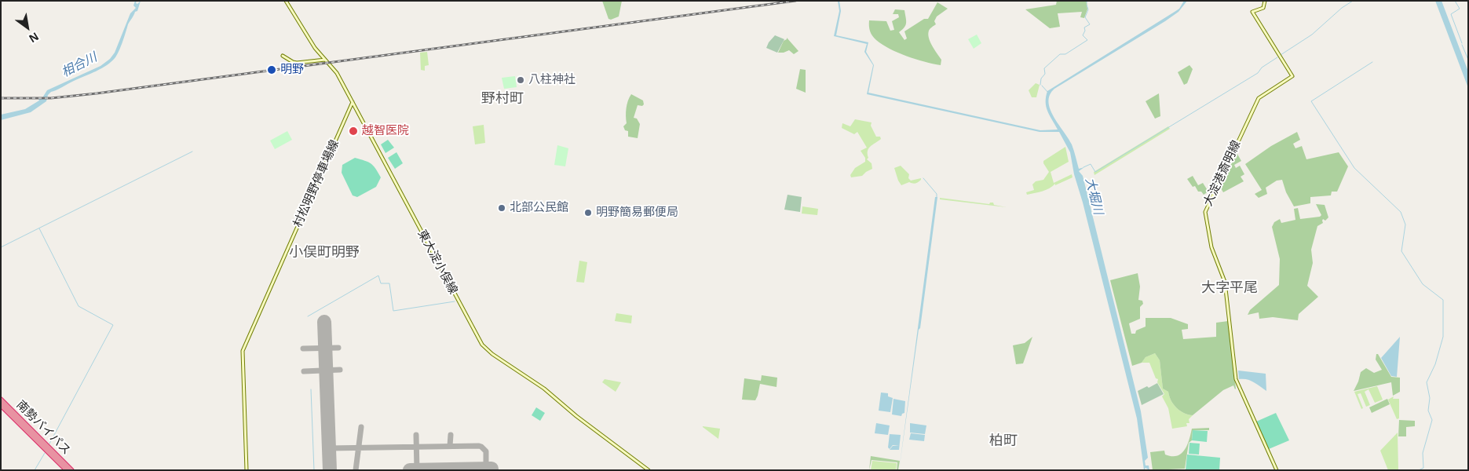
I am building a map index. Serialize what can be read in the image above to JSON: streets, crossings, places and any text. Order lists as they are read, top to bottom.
{
  "streets": {
    "highway": ["南勢バイパス"],
    "main road": ["大淀港斎明線", "村松明野停車場線", "東大淀小俣線"]
  },
  "crossings": [
    ["村松明野停車場線", "東大淀小俣線"]
  ],
  "districts": [
    "野村町",
    "小俣町明野",
    "大字平尾",
    "柏町"
  ],
  "water": ["相合川", "大堀川"],
  "places": [
    "明野",
    "八柱神社",
    "越智医院",
    "北部公民館",
    "明野簡易郵便局"
  ],
  "north": "bottom right"
}
